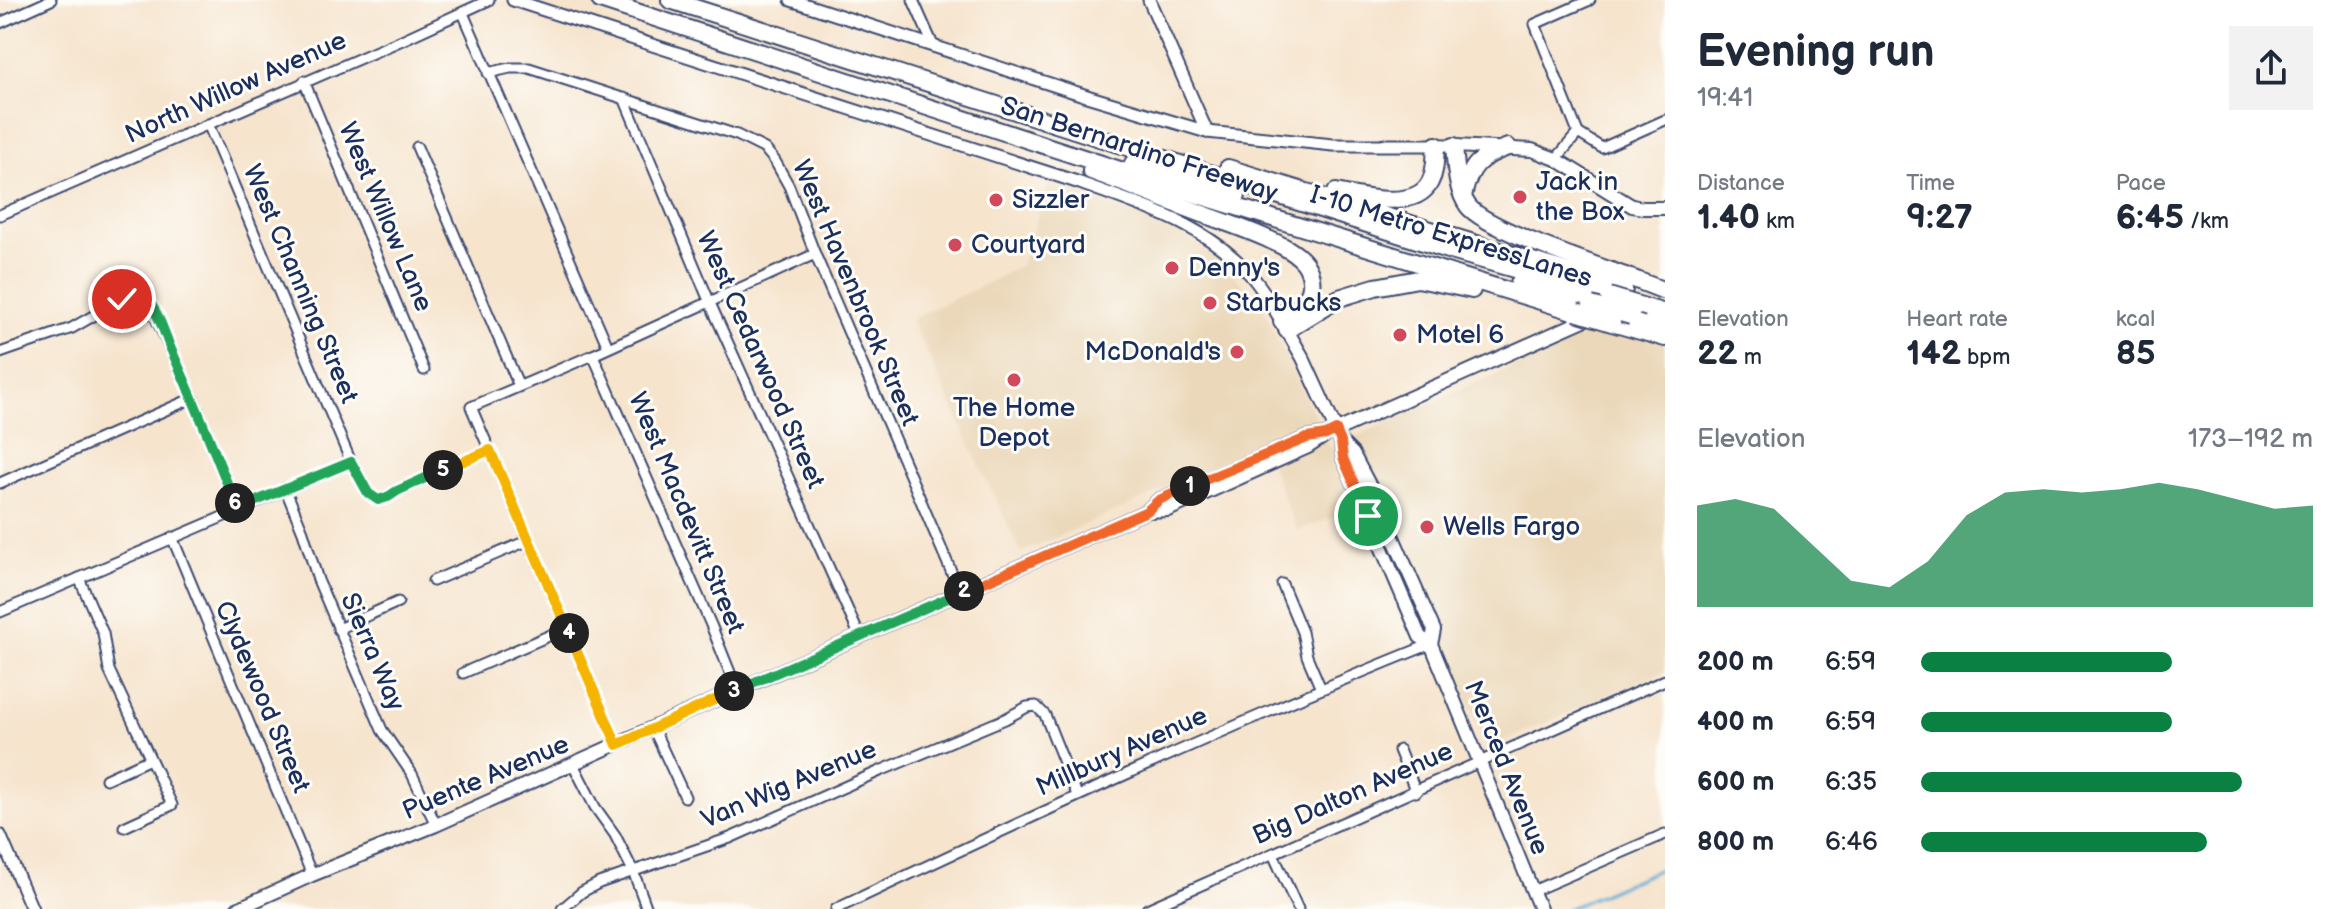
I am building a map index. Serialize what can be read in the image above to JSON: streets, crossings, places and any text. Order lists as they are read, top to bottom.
{
  "streets": {
    "highway": ["San Bernardino Freeway", "I-10 Metro ExpressLanes"],
    "main road": ["Merced Avenue", "Puente Avenue"],
    "street": [
      "North Willow Avenue",
      "West Willow Lane",
      "West Channing Street",
      "West Havenbrook Street",
      "West Cedarwood Street",
      "West Macdevitt Street",
      "Sierra Way",
      "Clydewood Street",
      "Millbury Avenue",
      "Van Wig Avenue",
      "Big Dalton Avenue"
    ]
  },
  "crossings": [
    ["North Willow Avenue", "West Willow Lane"],
    ["North Willow Avenue", "West Channing Street"],
    ["San Bernardino Freeway", "I-10 Metro ExpressLanes"],
    ["West Havenbrook Street", "West Cedarwood Street"],
    ["West Havenbrook Street", "Puente Avenue"],
    ["West Cedarwood Street", "Puente Avenue"],
    ["West Macdevitt Street", "Puente Avenue"],
    ["Sierra Way", "Puente Avenue"],
    ["Clydewood Street", "Puente Avenue"],
    ["Millbury Avenue", "Merced Avenue"],
    ["Millbury Avenue", "Van Wig Avenue"],
    ["Merced Avenue", "Puente Avenue"],
    ["Merced Avenue", "Big Dalton Avenue"]
  ],
  "places": [
    "Jack in the Box",
    "Sizzler",
    "Courtyard",
    "Denny's",
    "Starbucks",
    "Motel 6",
    "McDonald's",
    "The Home Depot",
    "Wells Fargo"
  ],
  "page": {
    "heading": ["Evening run", "19:41"],
    "stats": [
      ["Distance", "1.40 km"],
      ["Time", "9:27"],
      ["Pace", "6:45 /km"],
      ["Elevation", "22 m"],
      ["Heart rate", "142 bpm"],
      ["kcal", "85"]
    ],
    "chart": ["Elevation", "173–192 m"],
    "pins": [
      "5",
      "1",
      "6",
      "2",
      "4",
      "3"
    ],
    "list": [
      {
        "name": "200 m",
        "note": "6:59"
      },
      {
        "name": "400 m",
        "note": "6:59"
      },
      {
        "name": "600 m",
        "note": "6:35"
      },
      {
        "name": "800 m",
        "note": "6:46"
      }
    ]
  }
}
